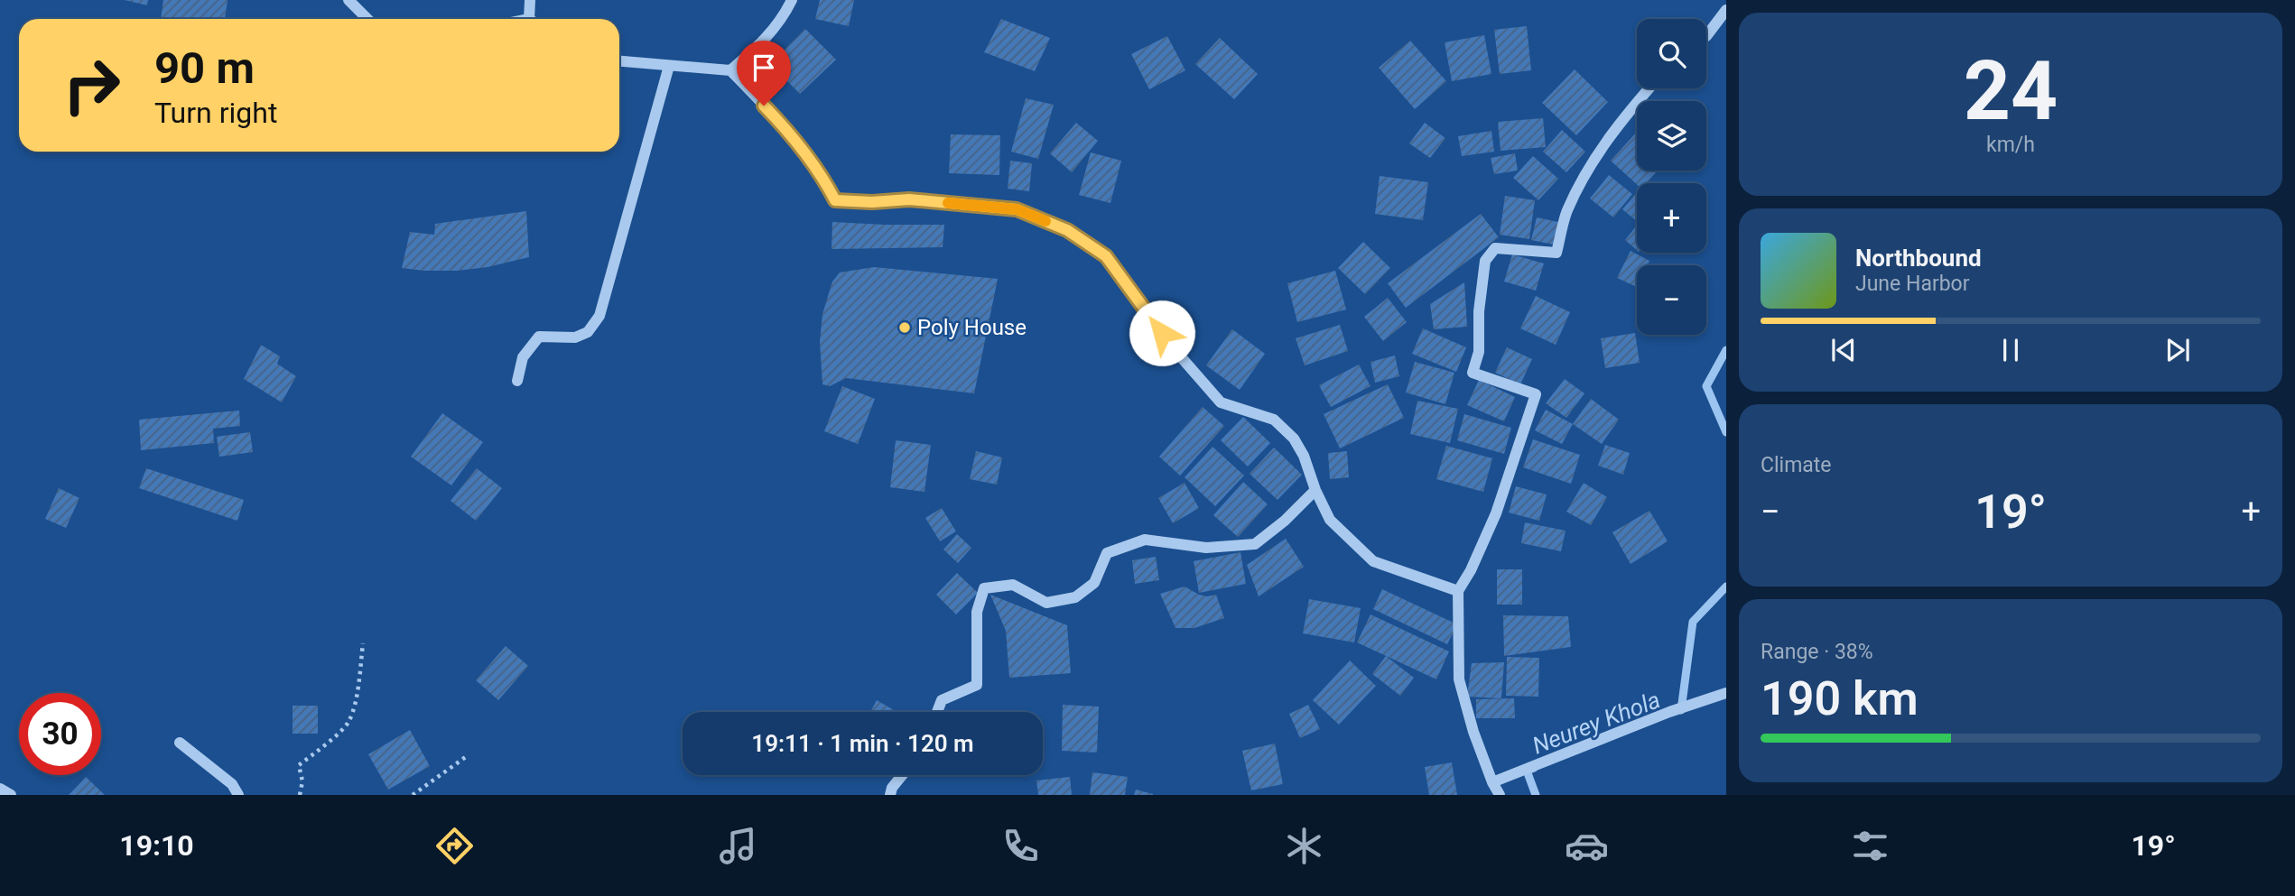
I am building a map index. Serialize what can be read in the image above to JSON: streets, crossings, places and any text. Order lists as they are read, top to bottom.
{
  "water": ["Neurey Khola"],
  "places": ["Poly House"],
  "page": {
    "tile": [
      ["24", "km/h"],
      "Climate",
      ["Range · 38%", "190 km"]
    ],
    "map_buttons": ["+", "−"],
    "turn": ["90 m", "Turn right"],
    "song": ["Northbound", "June Harbor"],
    "heat": ["−", "19°", "+"],
    "limit": "30",
    "trip": "19:11 · 1 min · 120 m",
    "tabs": ["19:10", "19°"]
  }
}
